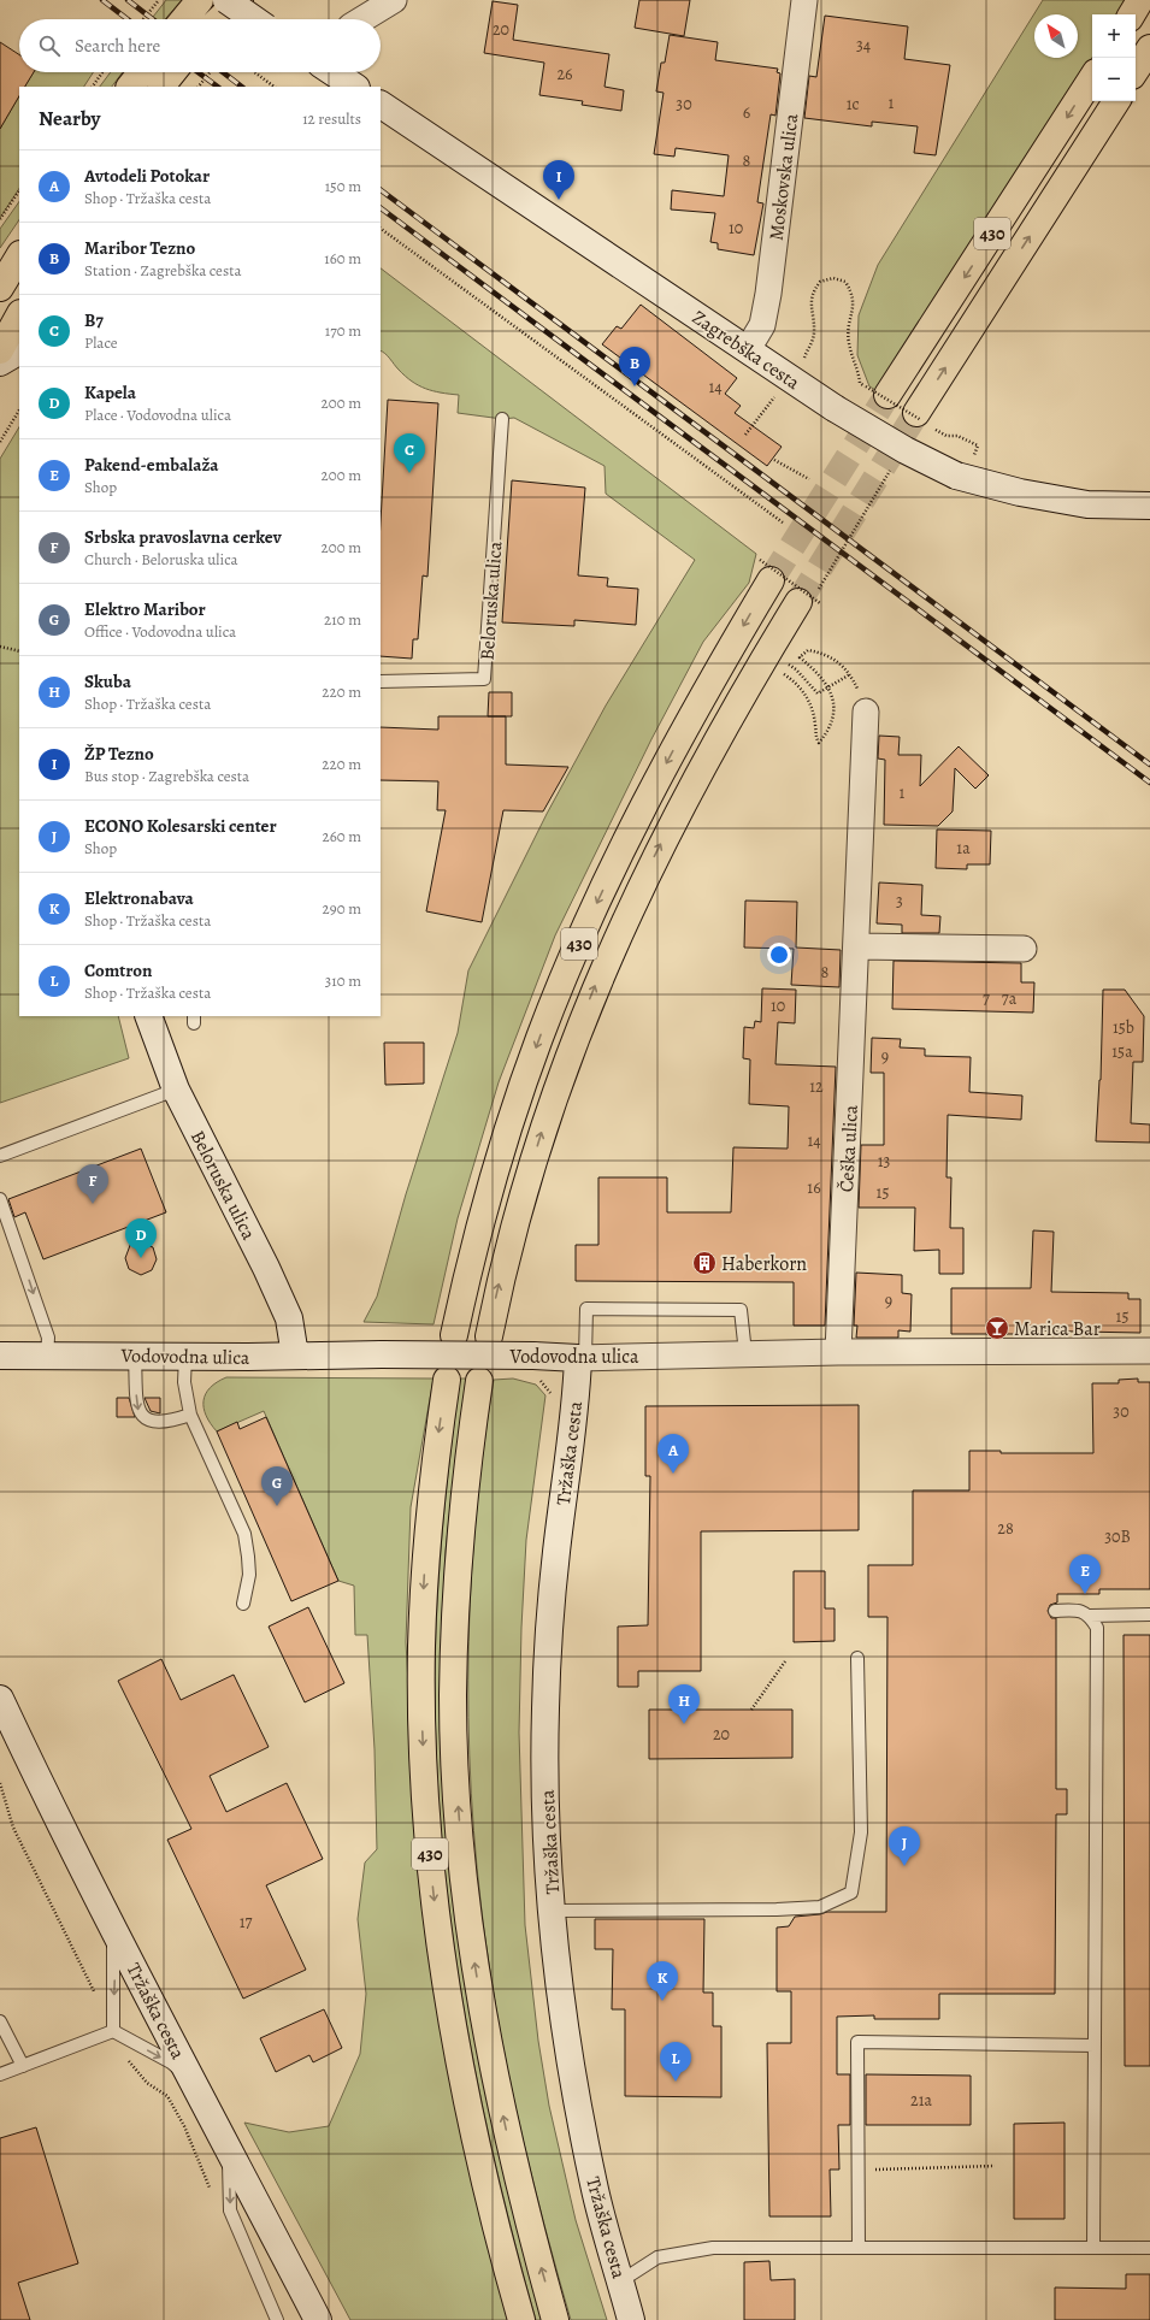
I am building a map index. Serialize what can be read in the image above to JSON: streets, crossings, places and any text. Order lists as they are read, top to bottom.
{
  "streets": {
    "main road": ["430"],
    "street": [
      "Moskovska ulica",
      "Zagrebška cesta",
      "Beloruska ulica",
      "Češka ulica",
      "Vodovodna ulica",
      "Tržaška cesta"
    ]
  },
  "crossings": [
    ["Moskovska ulica", "Zagrebška cesta"],
    ["Beloruska ulica", "Vodovodna ulica"],
    ["Češka ulica", "Vodovodna ulica"],
    ["Vodovodna ulica", "Tržaška cesta"]
  ],
  "places": {
    "building": ["Haberkorn"],
    "bar": ["Marica Bar"]
  },
  "house_numbers": [
    "20",
    "34",
    "26",
    "1",
    "30",
    "1c",
    "6",
    "8",
    "10",
    "14",
    "1",
    "1a",
    "3",
    "8",
    "7",
    "7a",
    "10",
    "15b",
    "15a",
    "9",
    "12",
    "14",
    "13",
    "16",
    "15",
    "9",
    "15",
    "30",
    "28",
    "30B",
    "20",
    "17",
    "21a"
  ],
  "north": "top left",
  "page": {
    "map_buttons": ["+", "−"],
    "search": "Search here",
    "heading": ["Nearby", "12 results"],
    "list": [
      {
        "mark": "A",
        "name": "Avtodeli Potokar",
        "note": "Shop · Tržaška cesta",
        "value": "150 m"
      },
      {
        "mark": "B",
        "name": "Maribor Tezno",
        "note": "Station · Zagrebška cesta",
        "value": "160 m"
      },
      {
        "mark": "C",
        "name": "B7",
        "note": "Place",
        "value": "170 m"
      },
      {
        "mark": "D",
        "name": "Kapela",
        "note": "Place · Vodovodna ulica",
        "value": "200 m"
      },
      {
        "mark": "E",
        "name": "Pakend-embalaža",
        "note": "Shop",
        "value": "200 m"
      },
      {
        "mark": "F",
        "name": "Srbska pravoslavna cerkev",
        "note": "Church · Beloruska ulica",
        "value": "200 m"
      },
      {
        "mark": "G",
        "name": "Elektro Maribor",
        "note": "Office · Vodovodna ulica",
        "value": "210 m"
      },
      {
        "mark": "H",
        "name": "Skuba",
        "note": "Shop · Tržaška cesta",
        "value": "220 m"
      },
      {
        "mark": "I",
        "name": "ŽP Tezno",
        "note": "Bus stop · Zagrebška cesta",
        "value": "220 m"
      },
      {
        "mark": "J",
        "name": "ECONO Kolesarski center",
        "note": "Shop",
        "value": "260 m"
      },
      {
        "mark": "K",
        "name": "Elektronabava",
        "note": "Shop · Tržaška cesta",
        "value": "290 m"
      },
      {
        "mark": "L",
        "name": "Comtron",
        "note": "Shop · Tržaška cesta",
        "value": "310 m"
      }
    ],
    "pins": [
      "I",
      "B",
      "C",
      "F",
      "D",
      "A",
      "G",
      "E",
      "H",
      "J",
      "K",
      "L"
    ]
  }
}
